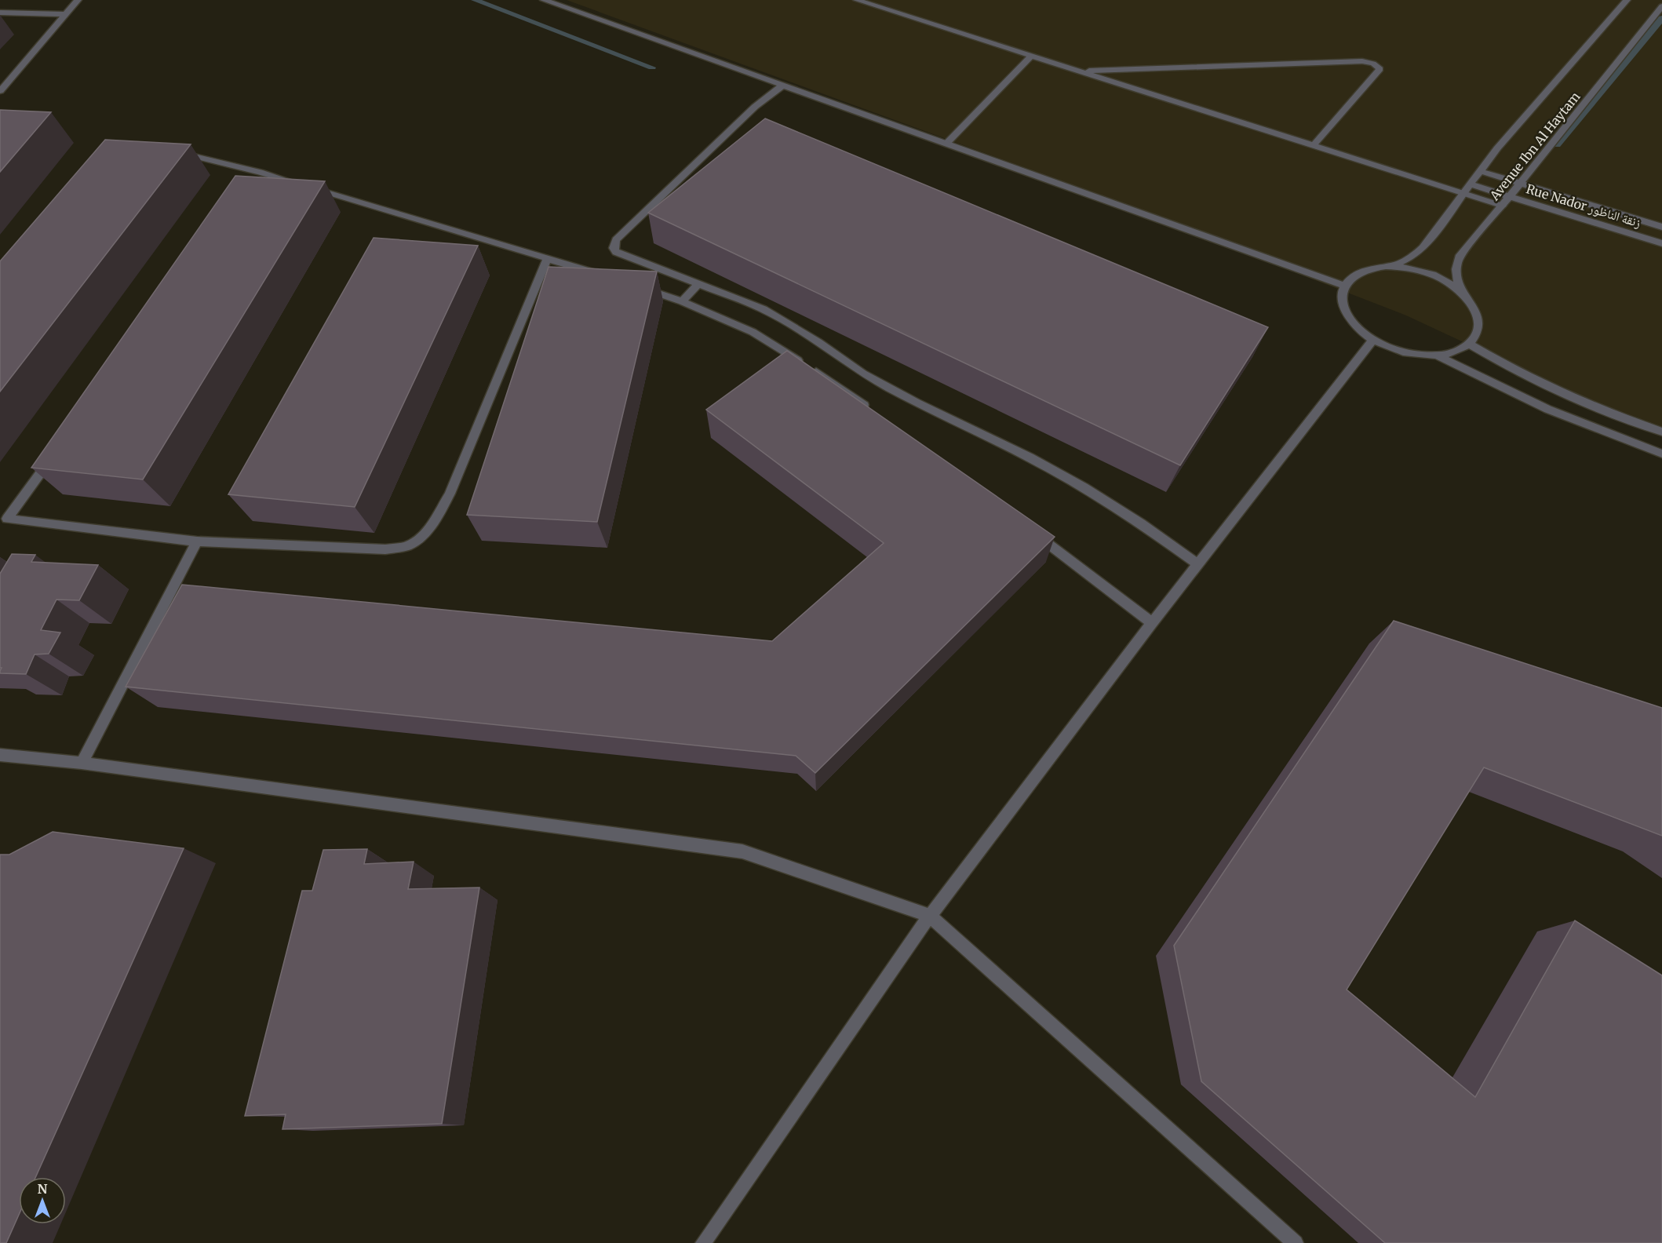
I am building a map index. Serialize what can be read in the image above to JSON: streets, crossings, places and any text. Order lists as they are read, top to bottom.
{
  "streets": {
    "street": ["Avenue Ibn Al Haytam", "Rue Nador زنقة الناظور"]
  },
  "crossings": [
    ["Avenue Ibn Al Haytam", "Rue Nador زنقة الناظور"]
  ],
  "north": "top"
}
